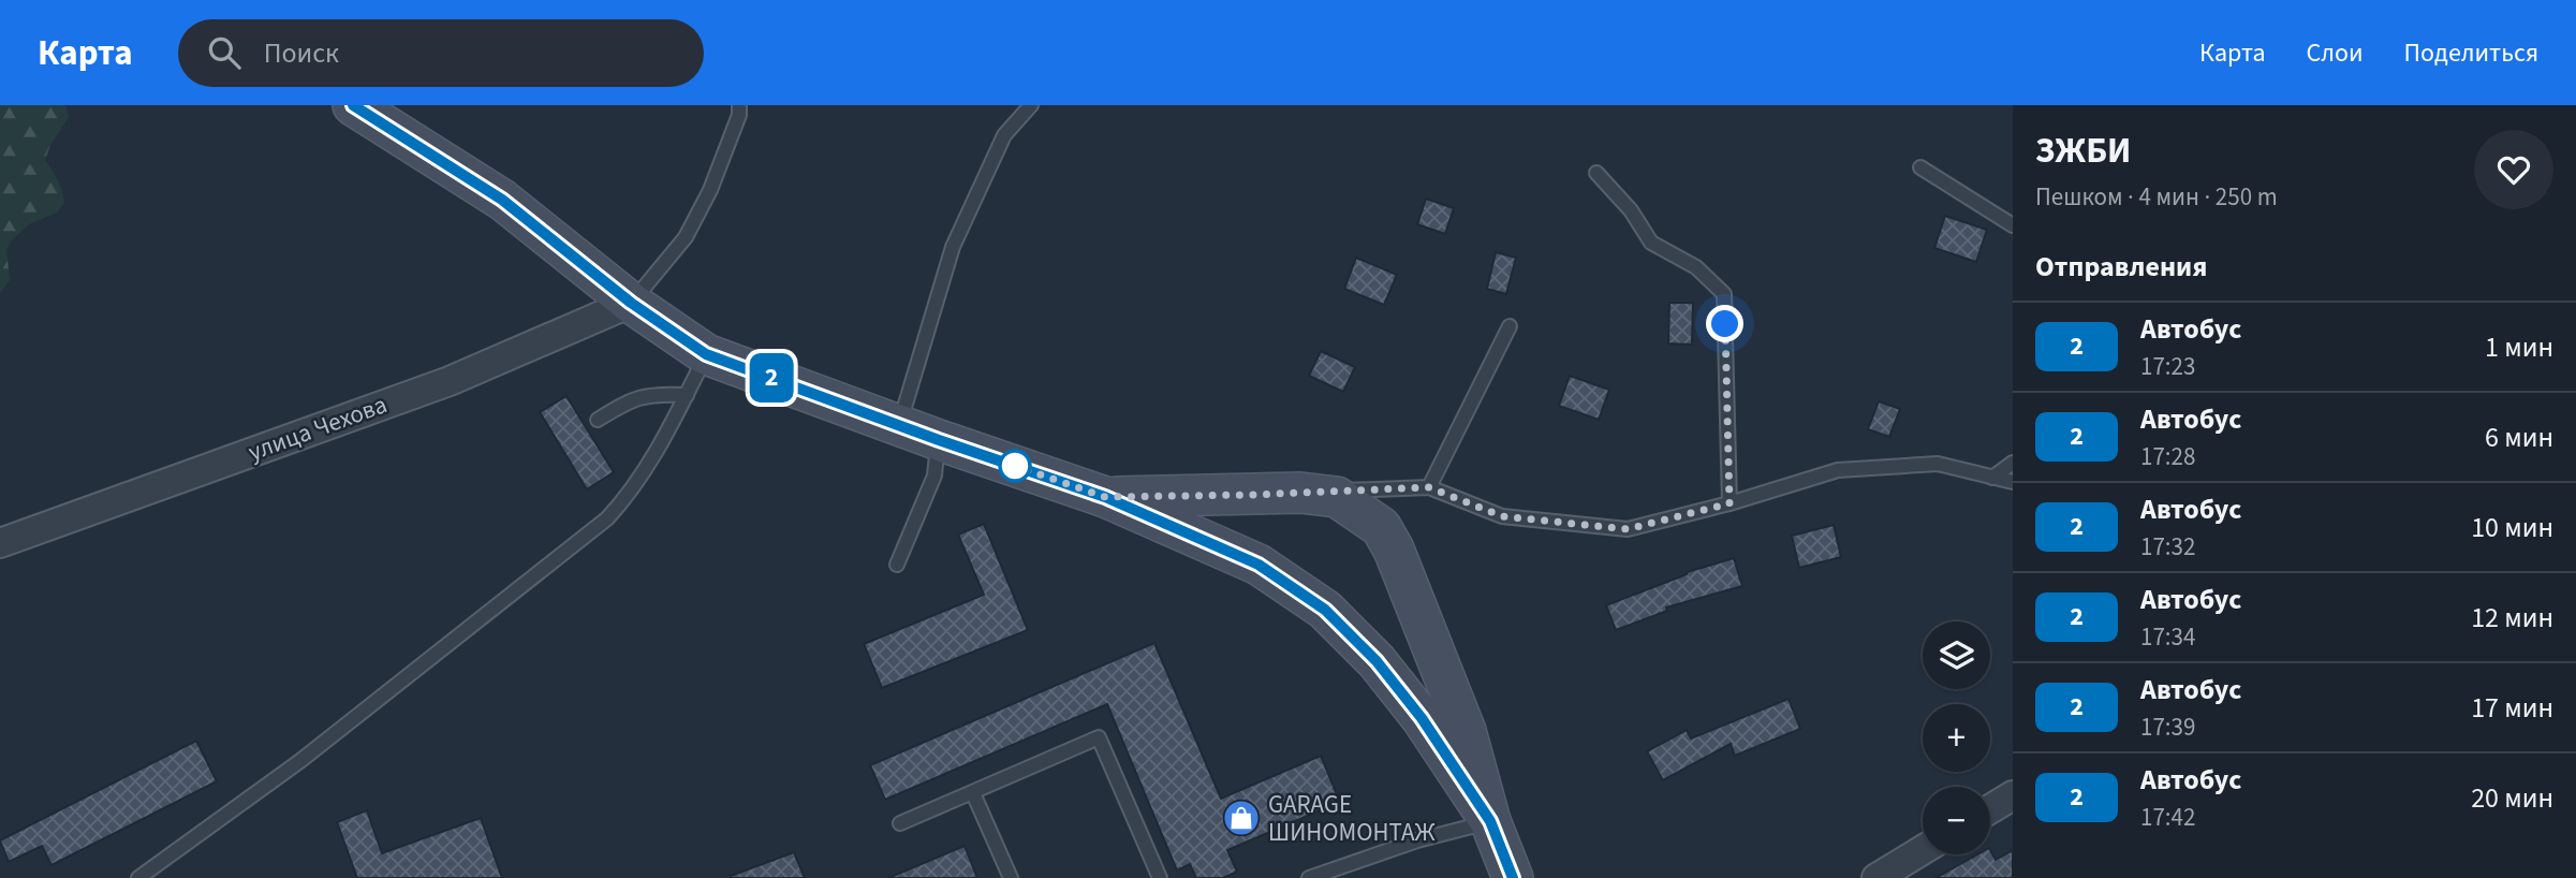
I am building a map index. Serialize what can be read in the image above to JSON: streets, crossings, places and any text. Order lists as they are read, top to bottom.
{
  "streets": {
    "street": ["улица Чехова"]
  },
  "places": {
    "shop": ["GARAGE ШИНОМОНТАЖ"]
  },
  "lines": ["bus line 2"],
  "page": {
    "header": "Карта",
    "search": "Поиск",
    "nav": ["Карта", "Слои", "Поделиться"],
    "on_map": "2",
    "heading": [
      ["ЗЖБИ", "Пешком · 4 мин · 250 m"],
      "Отправления"
    ],
    "list": [
      {
        "mark": "2",
        "name": "Автобус",
        "note": "17:23",
        "value": "1 мин"
      },
      {
        "mark": "2",
        "name": "Автобус",
        "note": "17:28",
        "value": "6 мин"
      },
      {
        "mark": "2",
        "name": "Автобус",
        "note": "17:32",
        "value": "10 мин"
      },
      {
        "mark": "2",
        "name": "Автобус",
        "note": "17:34",
        "value": "12 мин"
      },
      {
        "mark": "2",
        "name": "Автобус",
        "note": "17:39",
        "value": "17 мин"
      },
      {
        "mark": "2",
        "name": "Автобус",
        "note": "17:42",
        "value": "20 мин"
      }
    ],
    "map_buttons": ["+", "−"]
  }
}
